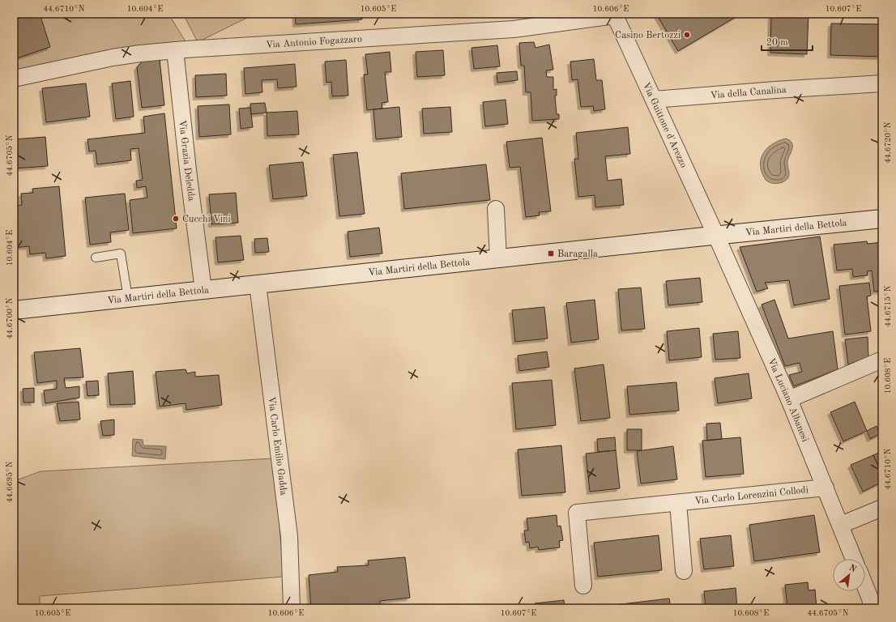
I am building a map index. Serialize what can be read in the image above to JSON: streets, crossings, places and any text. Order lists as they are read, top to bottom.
{
  "streets": {
    "main road": ["Via Martiri della Bettola"],
    "street": [
      "Via Antonio Fogazzaro",
      "Via della Canalina",
      "Via Guittone d'Arezzo",
      "Via Grazia Deledda",
      "Via Luciano Albanesi",
      "Via Carlo Emilio Gadda",
      "Via Carlo Lorenzini Collodi"
    ]
  },
  "crossings": [
    ["Via Antonio Fogazzaro", "Via Guittone d'Arezzo"],
    ["Via Antonio Fogazzaro", "Via Grazia Deledda"],
    ["Via della Canalina", "Via Guittone d'Arezzo"],
    ["Via Guittone d'Arezzo", "Via Martiri della Bettola"],
    ["Via Guittone d'Arezzo", "Via Luciano Albanesi"],
    ["Via Grazia Deledda", "Via Martiri della Bettola"],
    ["Via Martiri della Bettola", "Via Luciano Albanesi"],
    ["Via Martiri della Bettola", "Via Carlo Emilio Gadda"],
    ["Via Luciano Albanesi", "Via Carlo Lorenzini Collodi"]
  ],
  "places": {
    "other": ["Casino Bertozzi", "Cucchi Vini"],
    "transit": ["Baragalla"]
  },
  "scale_bar": "20 m",
  "north": "top right",
  "coordinates": [
    "44.6710°N",
    "10.604°E",
    "10.605°E",
    "10.606°E",
    "10.607°E",
    "44.6720°N",
    "44.6705°N",
    "44.6715°N",
    "44.6700°N",
    "10.608°E",
    "44.6695°N"
  ]
}
